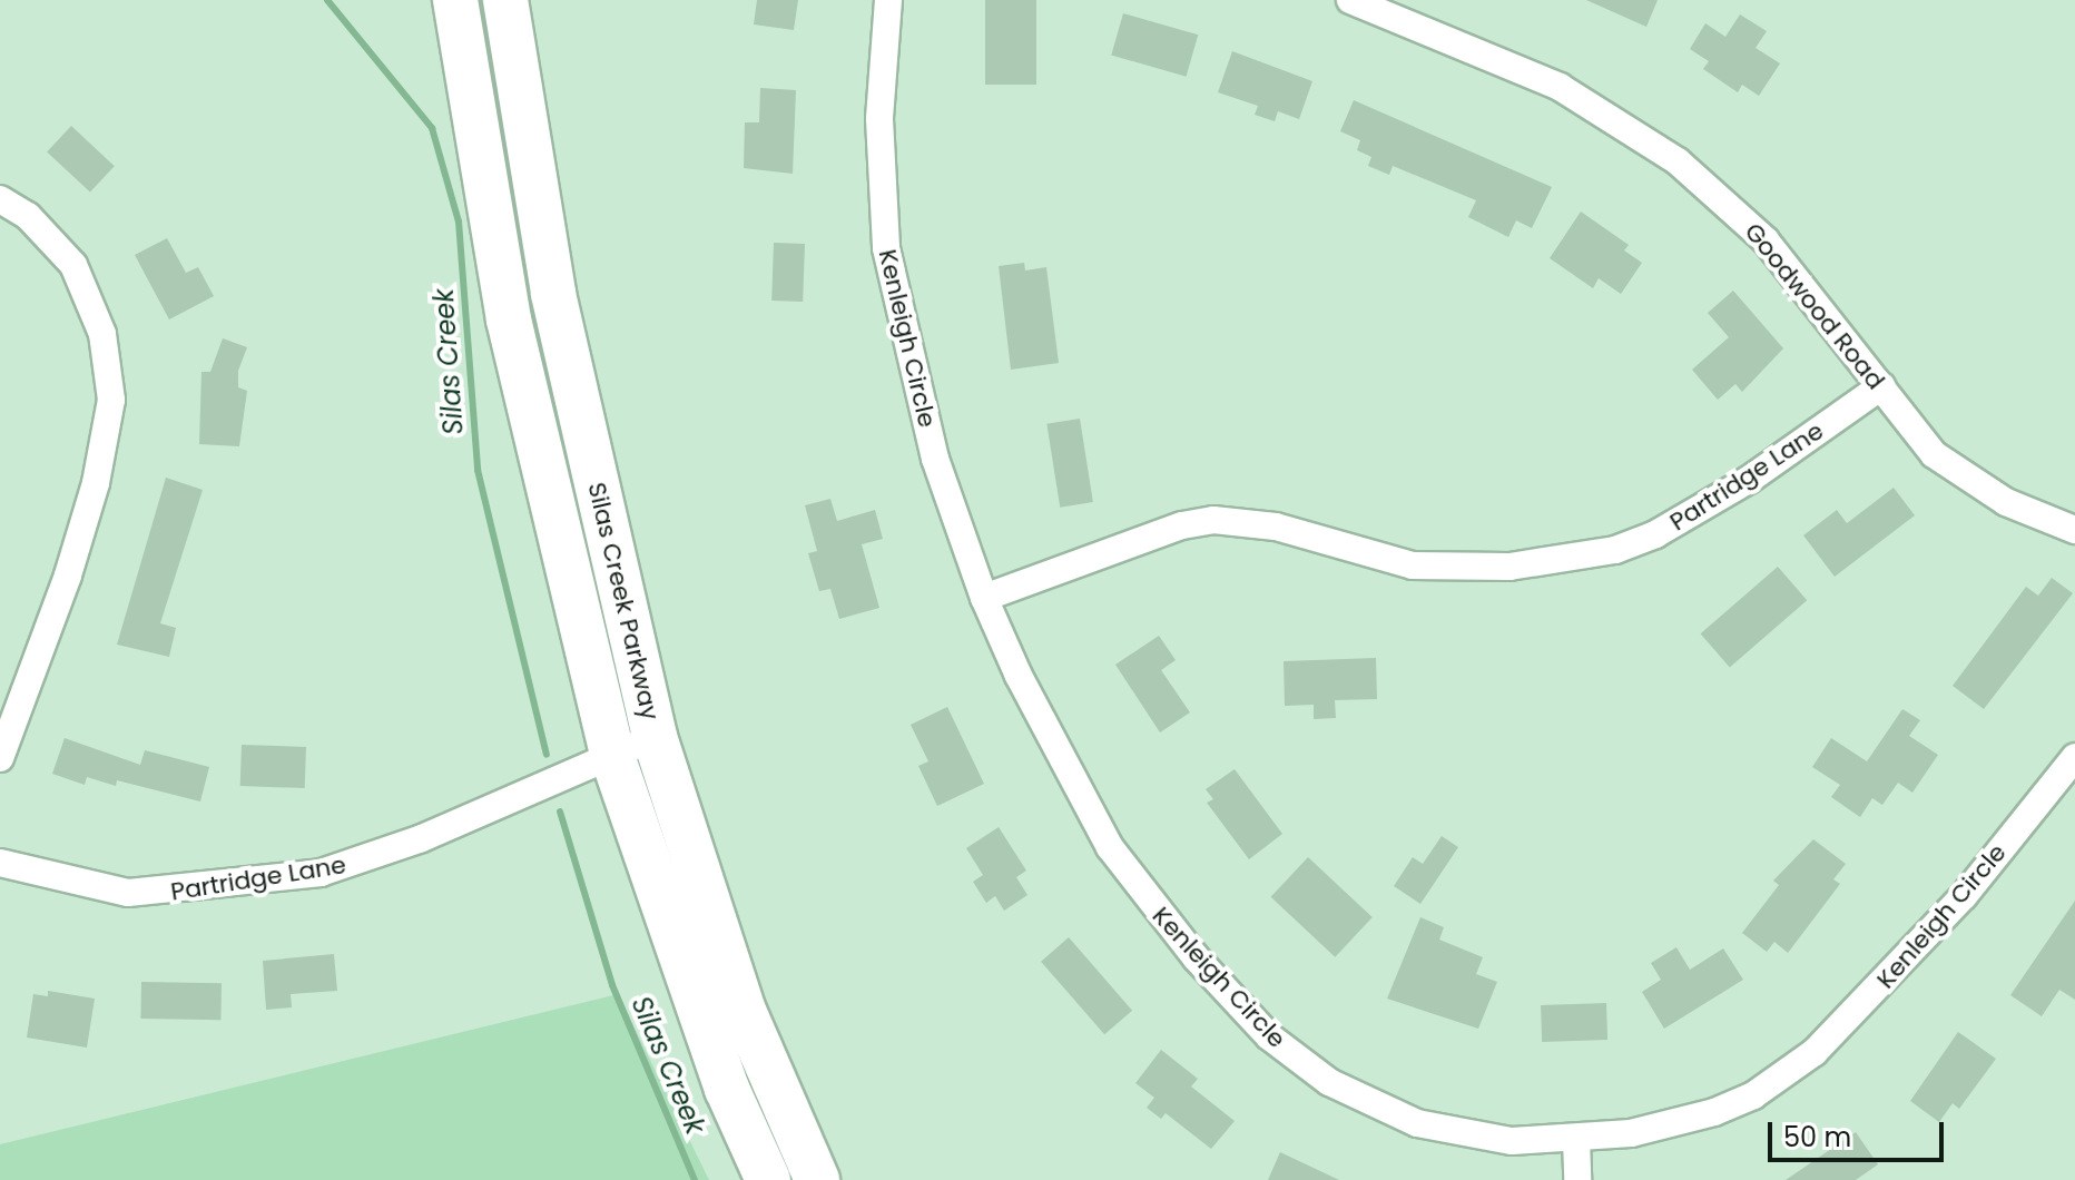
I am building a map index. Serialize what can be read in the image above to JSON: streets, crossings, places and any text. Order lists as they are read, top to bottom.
{
  "streets": {
    "main road": ["Silas Creek Parkway"],
    "street": ["Goodwood Road", "Kenleigh Circle", "Partridge Lane"]
  },
  "crossings": [
    ["Goodwood Road", "Partridge Lane"],
    ["Kenleigh Circle", "Partridge Lane"],
    ["Partridge Lane", "Silas Creek Parkway"]
  ],
  "water": ["Silas Creek"],
  "scale_bar": "50 m"
}
